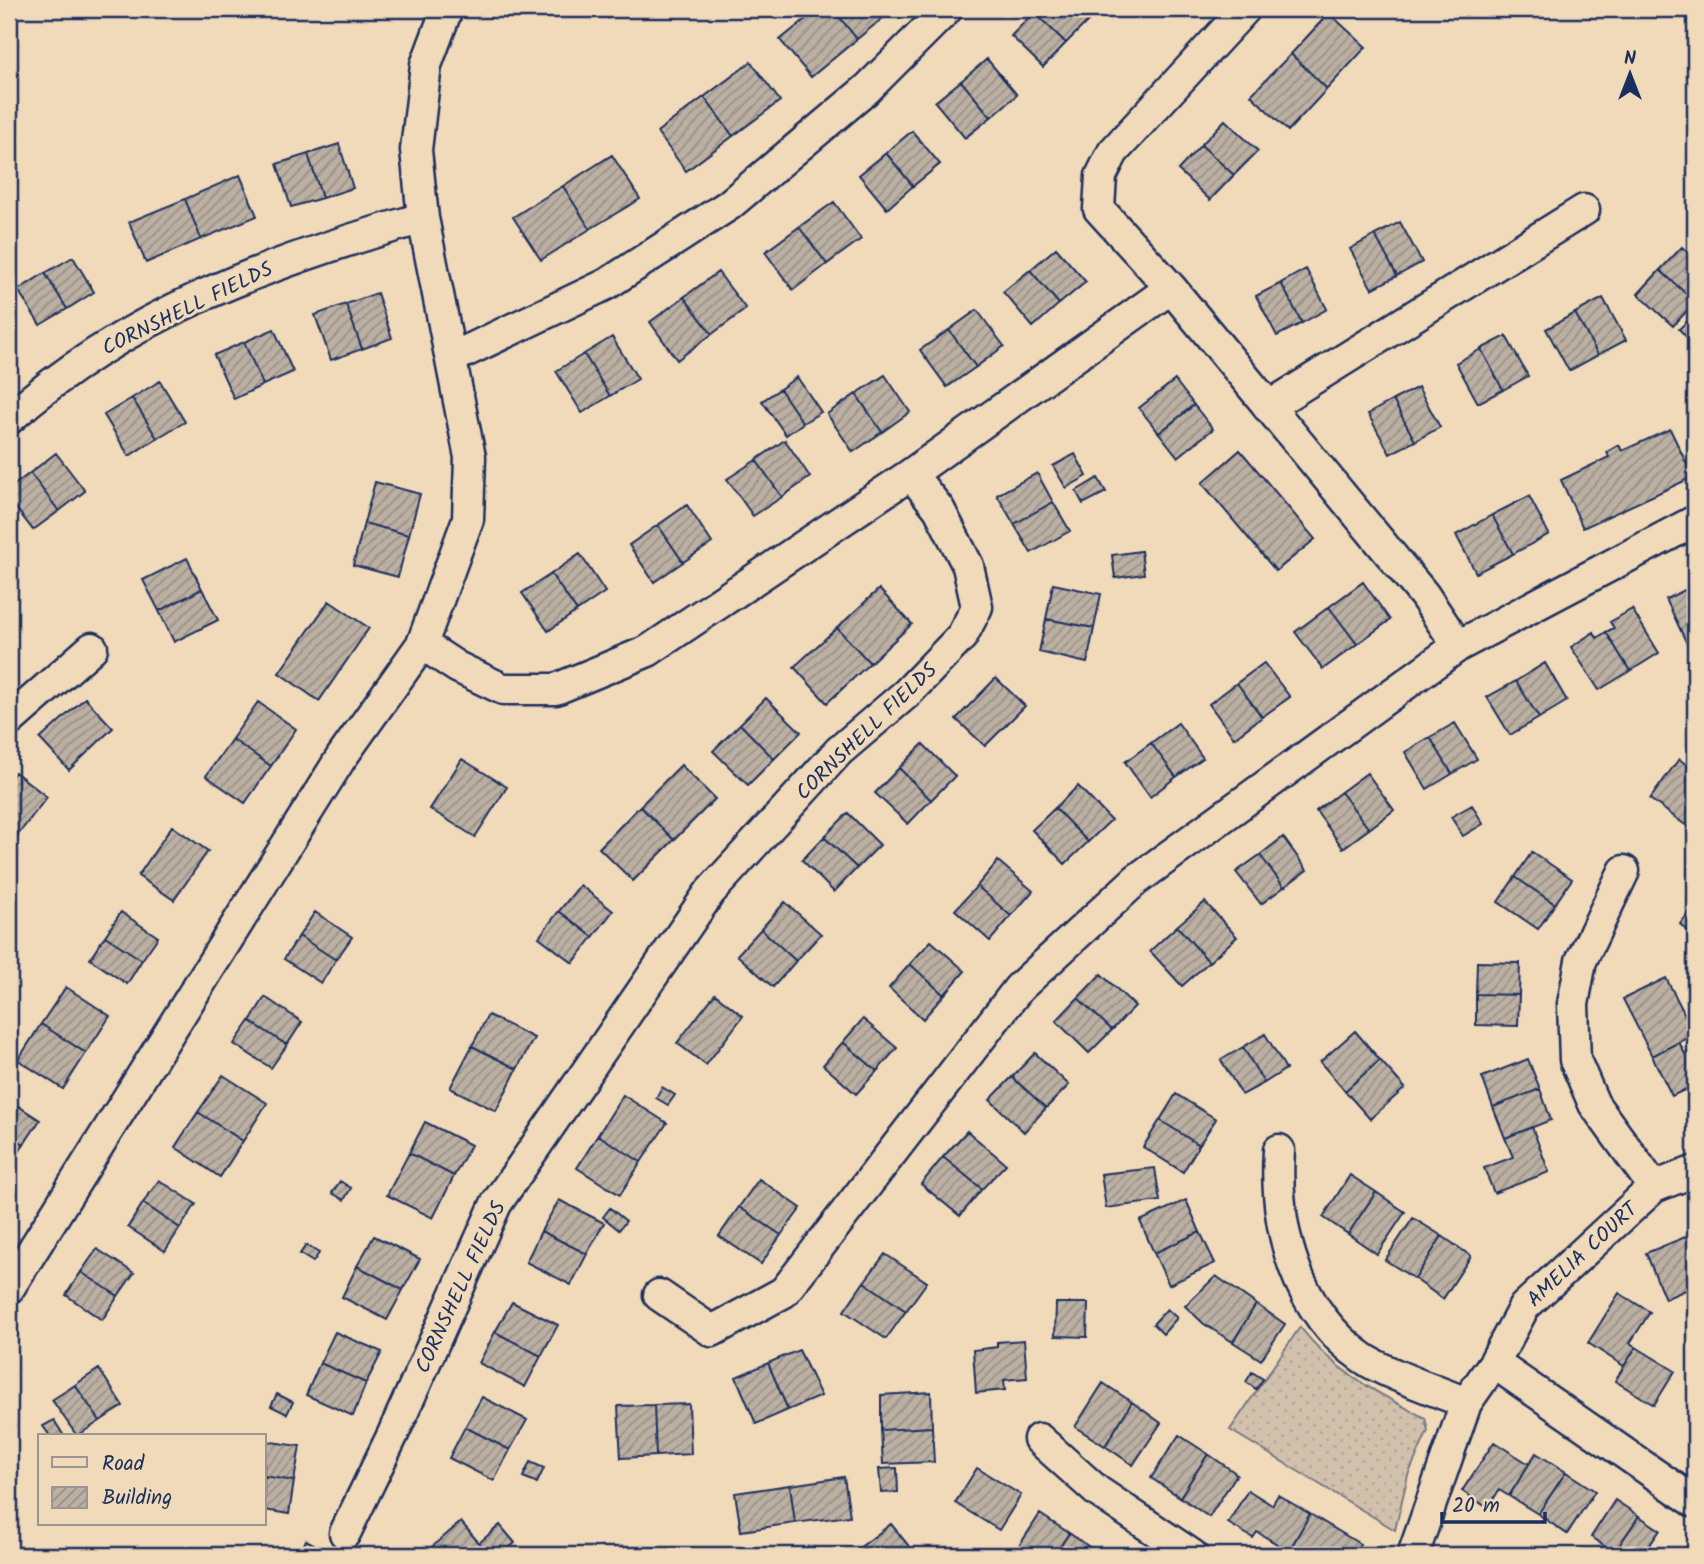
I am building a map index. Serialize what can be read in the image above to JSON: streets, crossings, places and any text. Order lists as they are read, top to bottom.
{
  "streets": {
    "street": ["CORNSHELL FIELDS", "AMELIA COURT"]
  },
  "legend": ["Road", "Building"],
  "scale_bar": "20 m",
  "north": "top"
}
